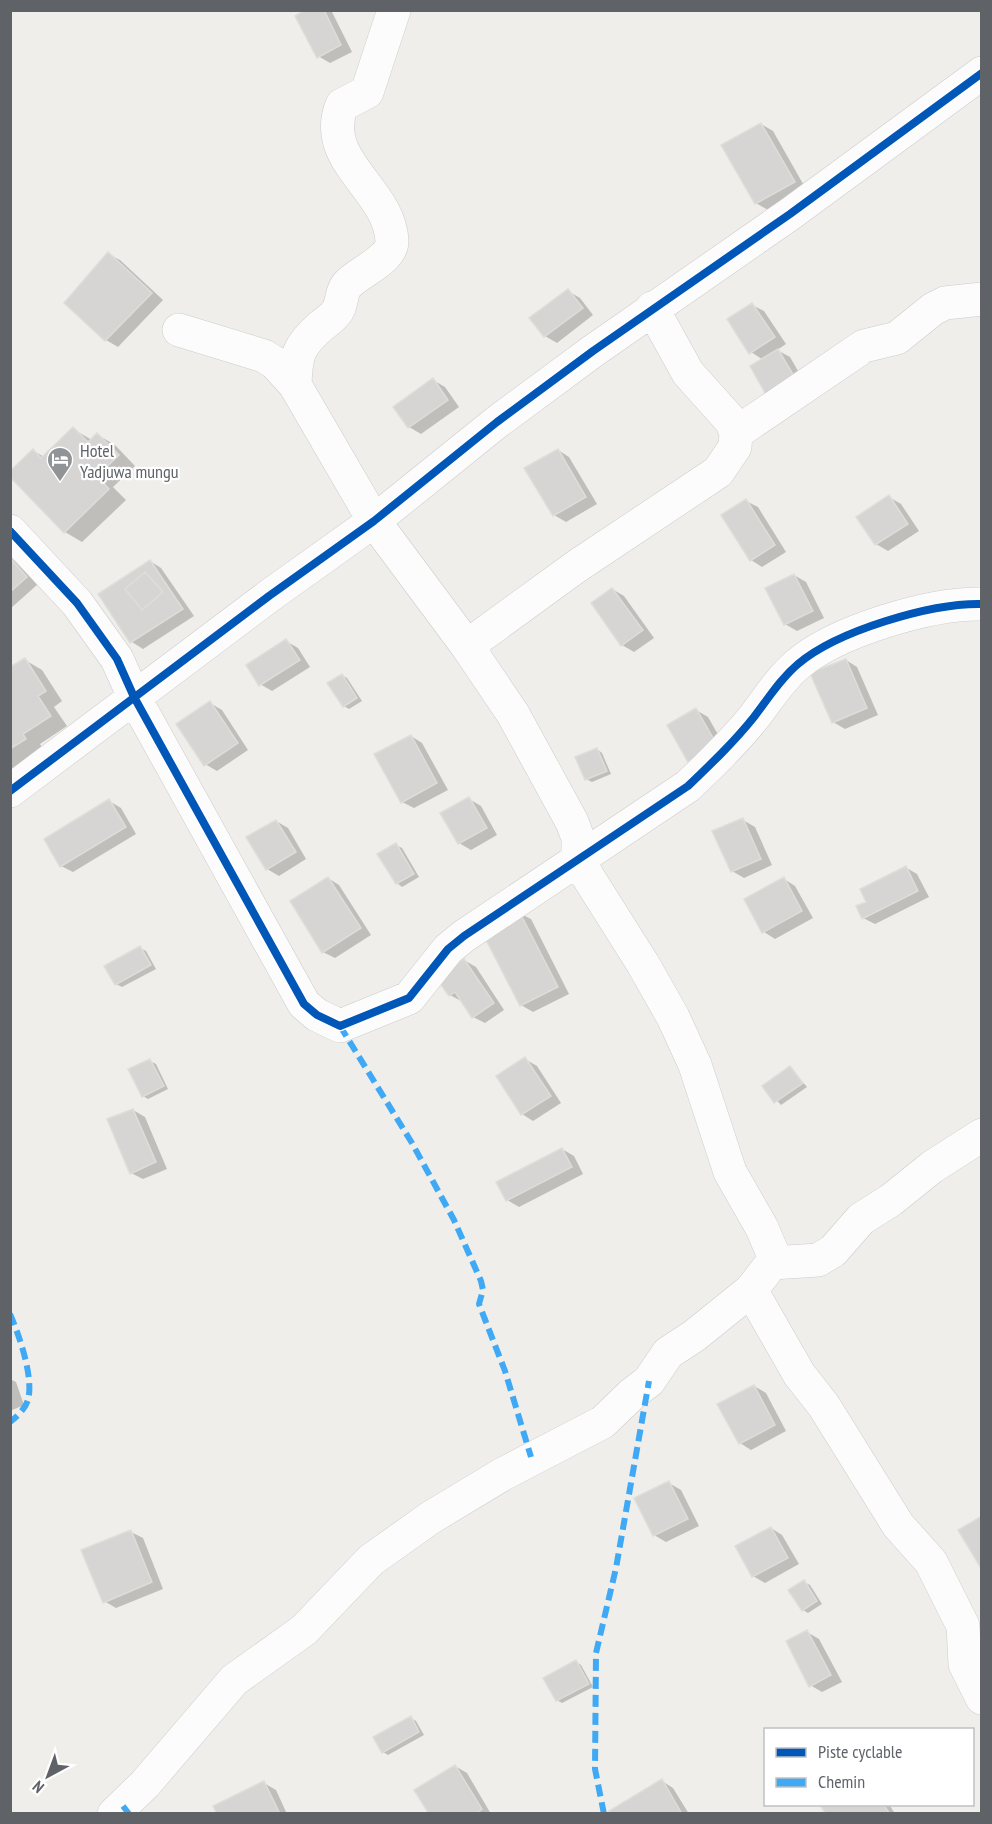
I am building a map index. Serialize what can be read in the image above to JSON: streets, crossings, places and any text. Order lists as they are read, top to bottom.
{
  "places": {
    "hotel": ["Hotel Yadjuwa mungu"]
  },
  "legend": ["Piste cyclable", "Chemin"],
  "north": "bottom left"
}
